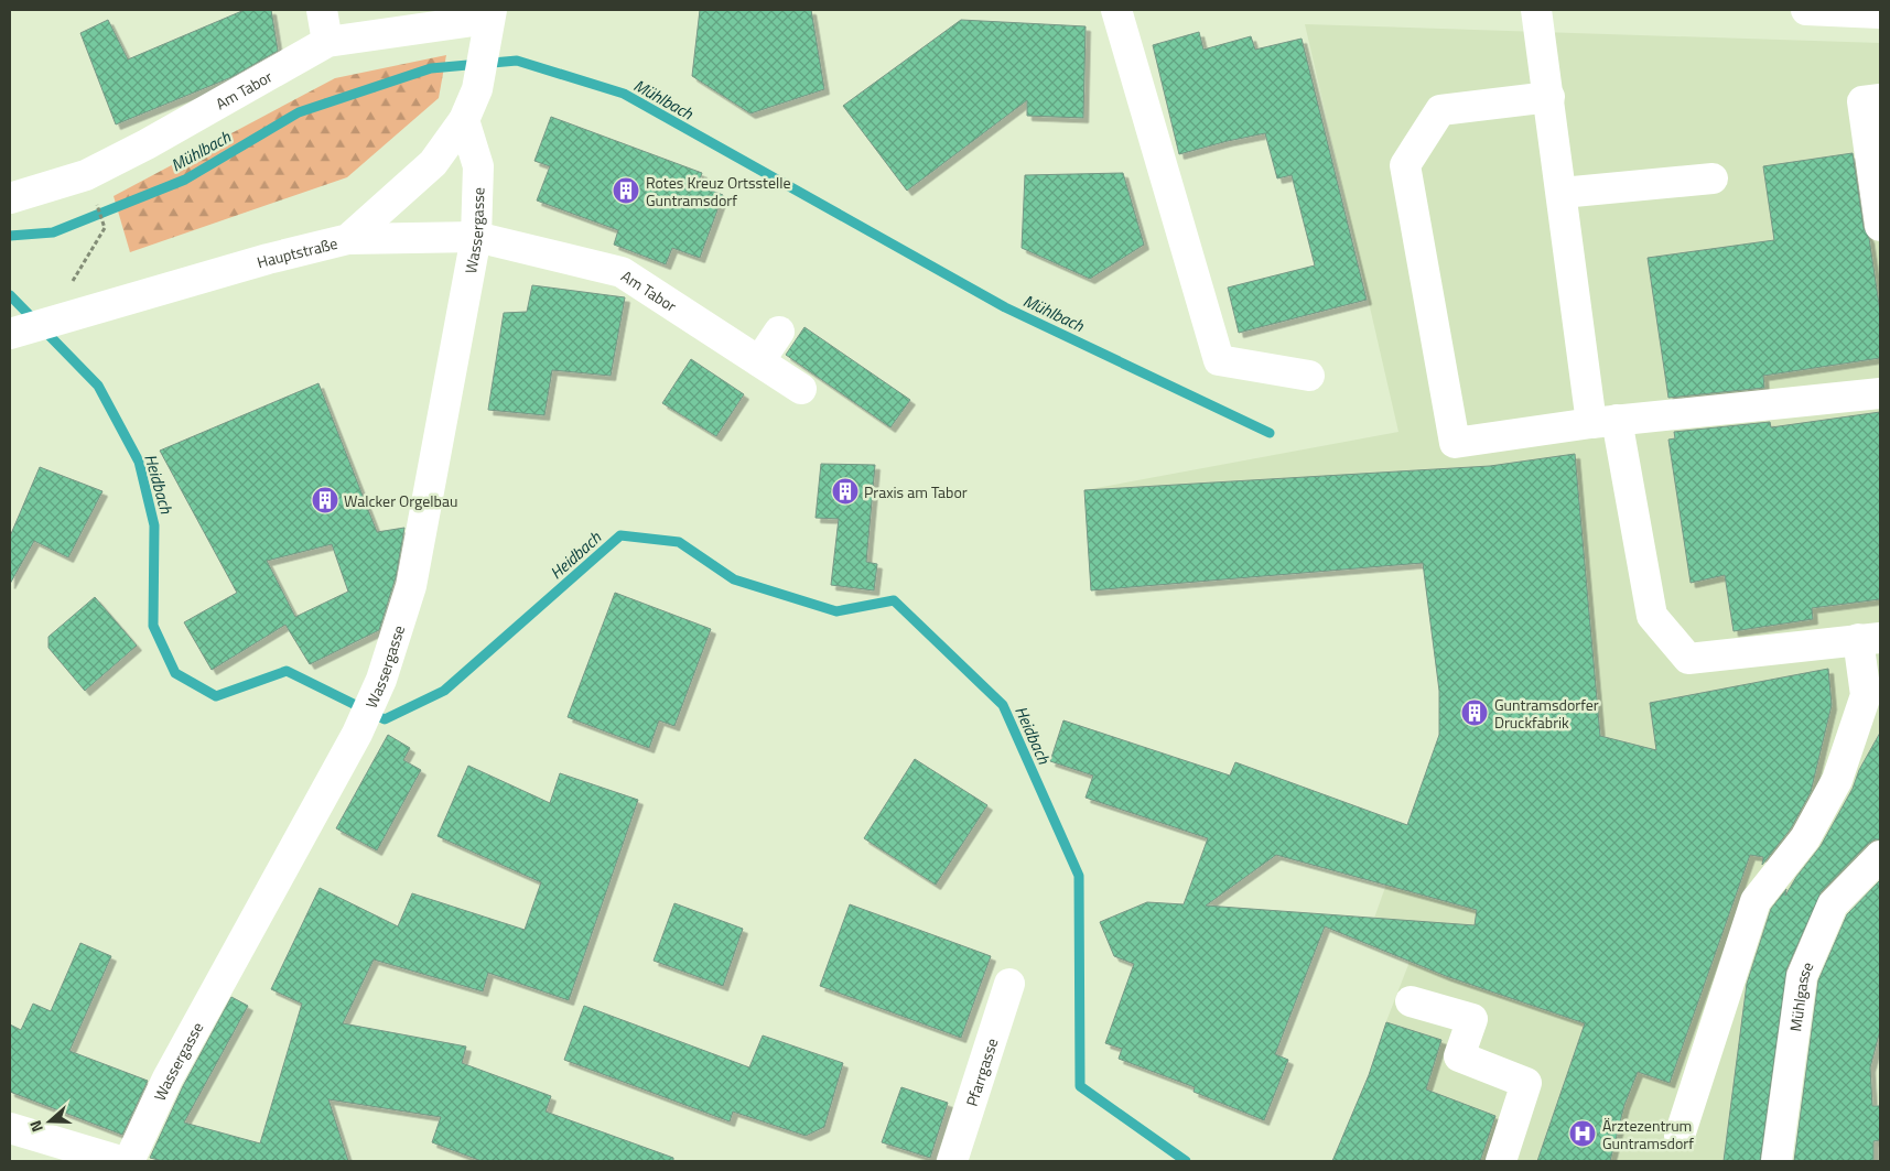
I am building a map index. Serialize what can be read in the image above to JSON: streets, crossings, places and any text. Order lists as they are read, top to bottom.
{
  "streets": {
    "street": [
      "Am Tabor",
      "Wassergasse",
      "Hauptstraße",
      "Mühlgasse",
      "Pfarrgasse"
    ]
  },
  "crossings": [
    ["Am Tabor", "Wassergasse"],
    ["Am Tabor", "Hauptstraße"],
    ["Wassergasse", "Hauptstraße"]
  ],
  "water": ["Mühlbach", "Heidbach"],
  "places": {
    "building": [
      "Rotes Kreuz Ortsstelle Guntramsdorf",
      "Praxis am Tabor",
      "Walcker Orgelbau",
      "Guntramsdorfer Druckfabrik"
    ],
    "hospital": ["Ärztezentrum Guntramsdorf"]
  },
  "north": "left"
}
